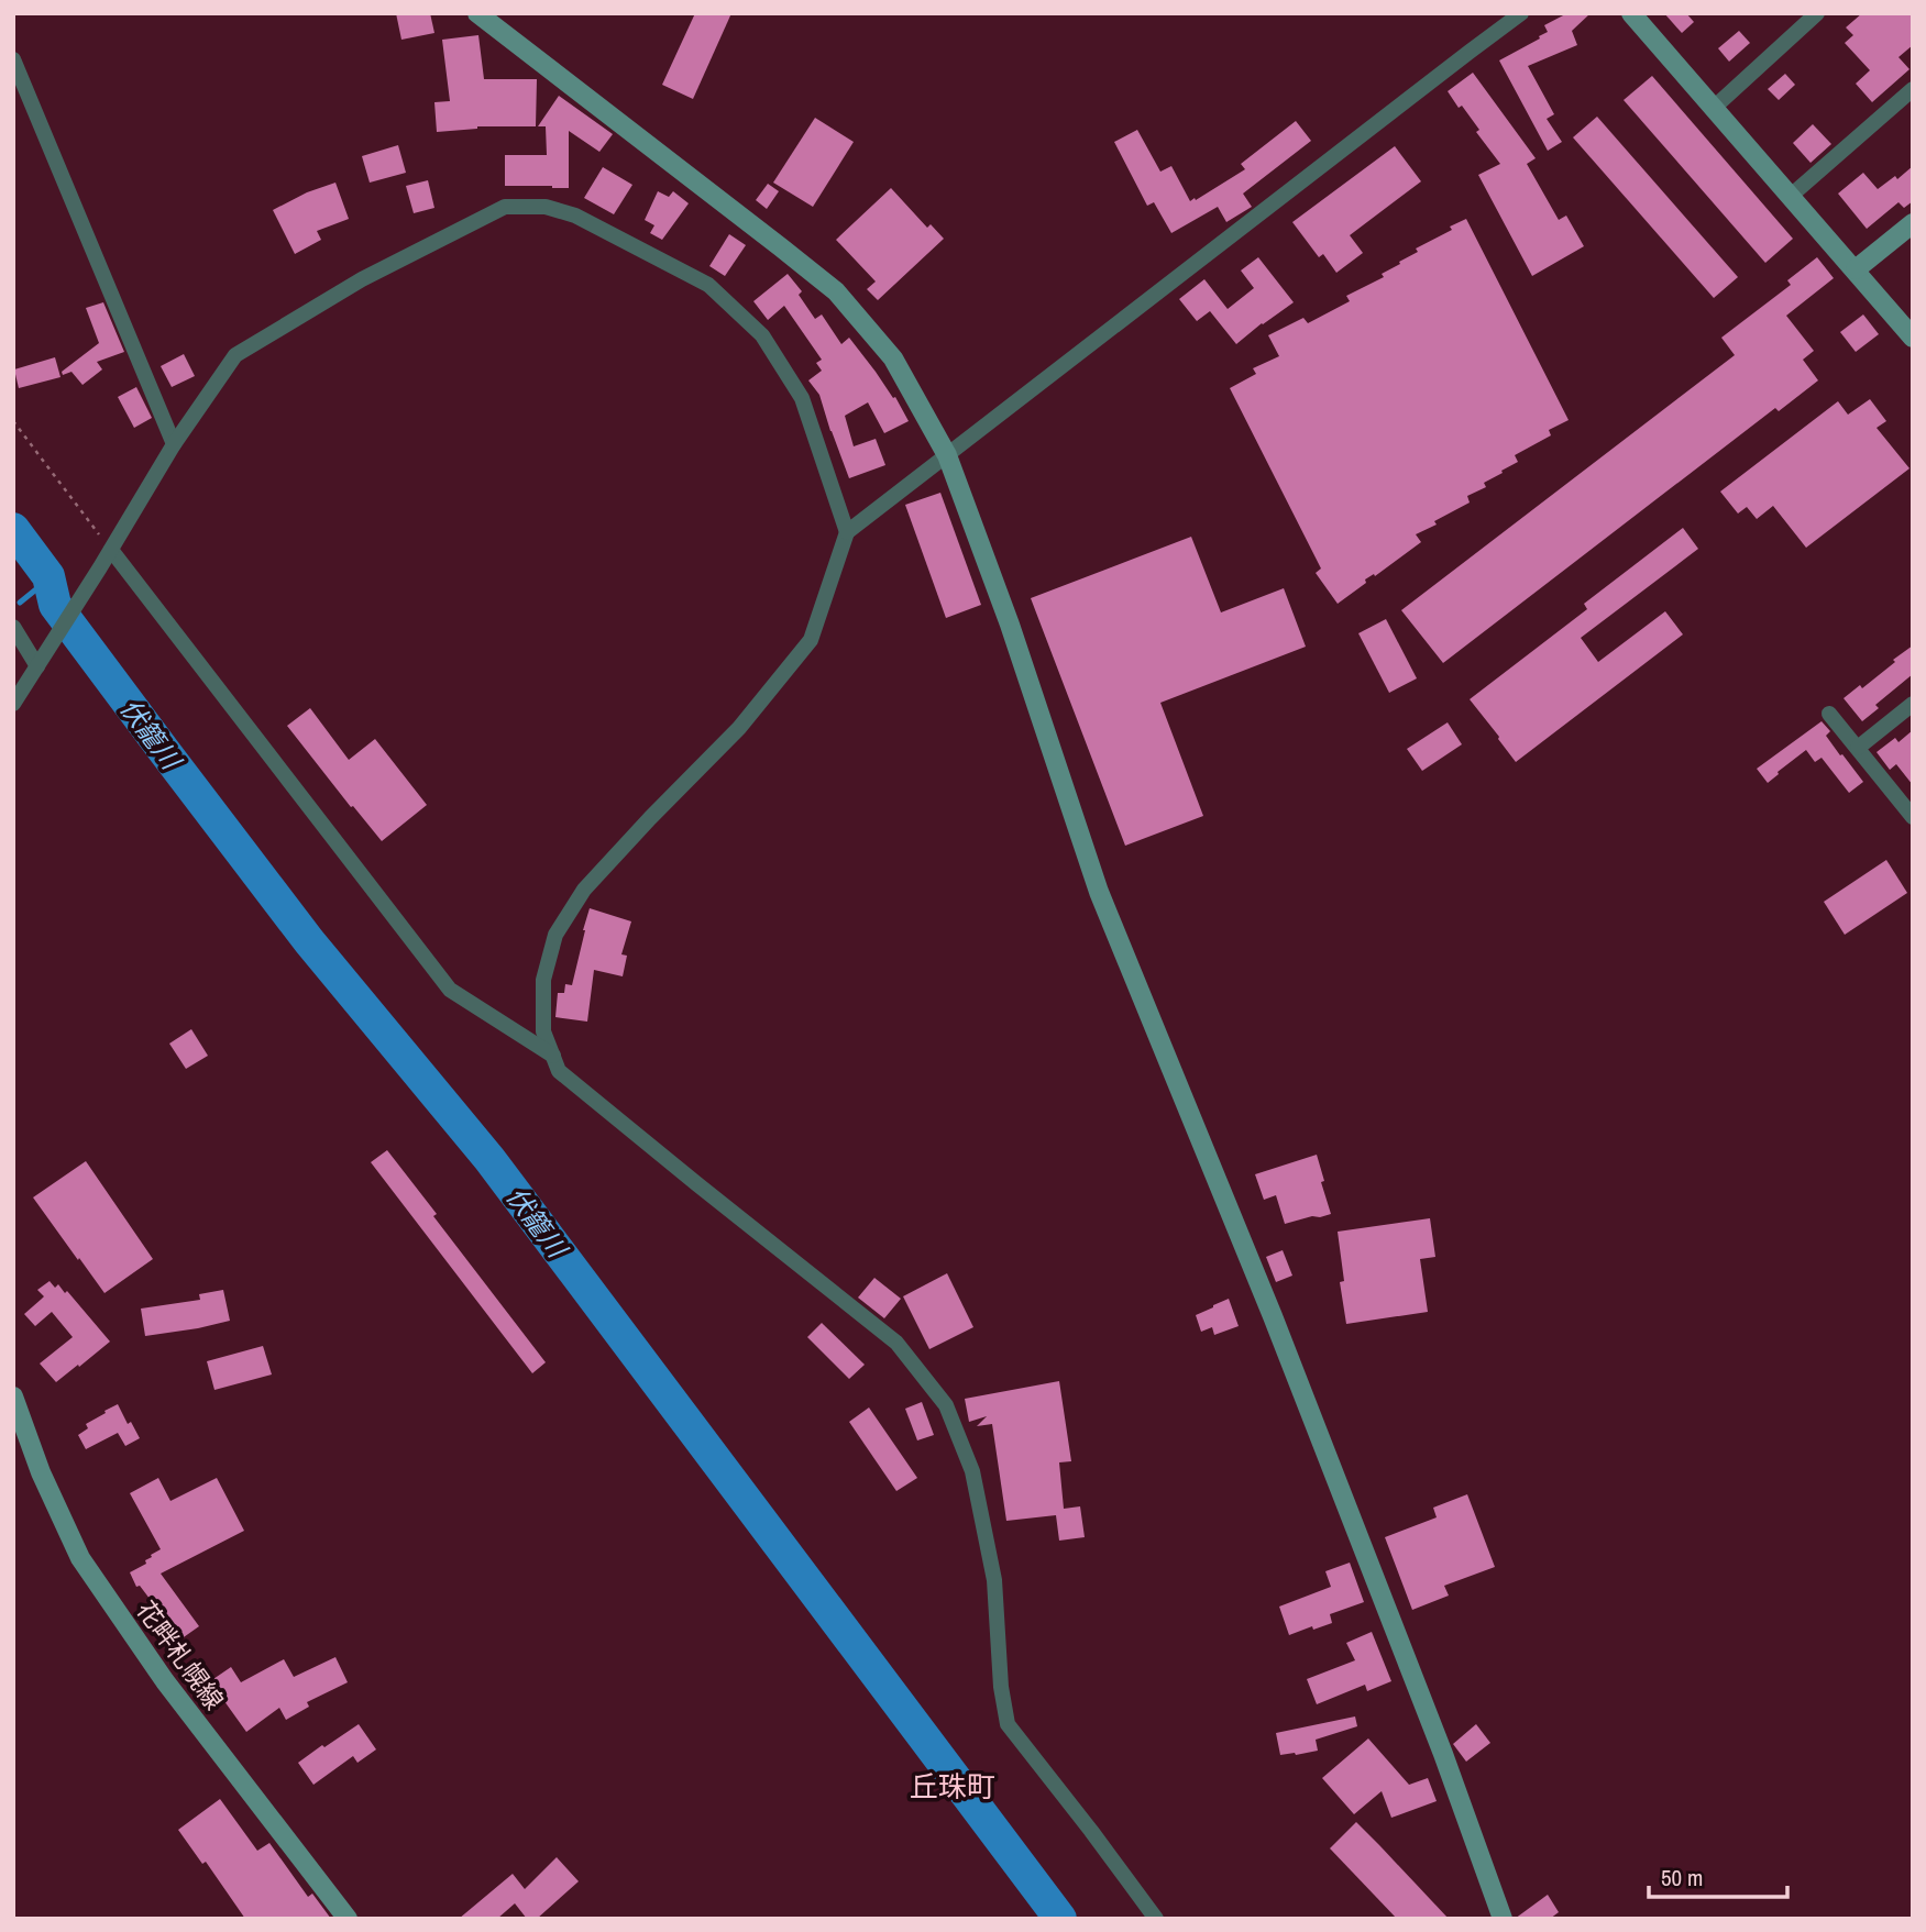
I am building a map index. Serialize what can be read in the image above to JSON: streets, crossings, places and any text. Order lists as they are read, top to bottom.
{
  "streets": {
    "street": ["花畔札幌線"]
  },
  "districts": ["丘珠町"],
  "water": ["伏籠川"],
  "scale_bar": "50 m"
}
